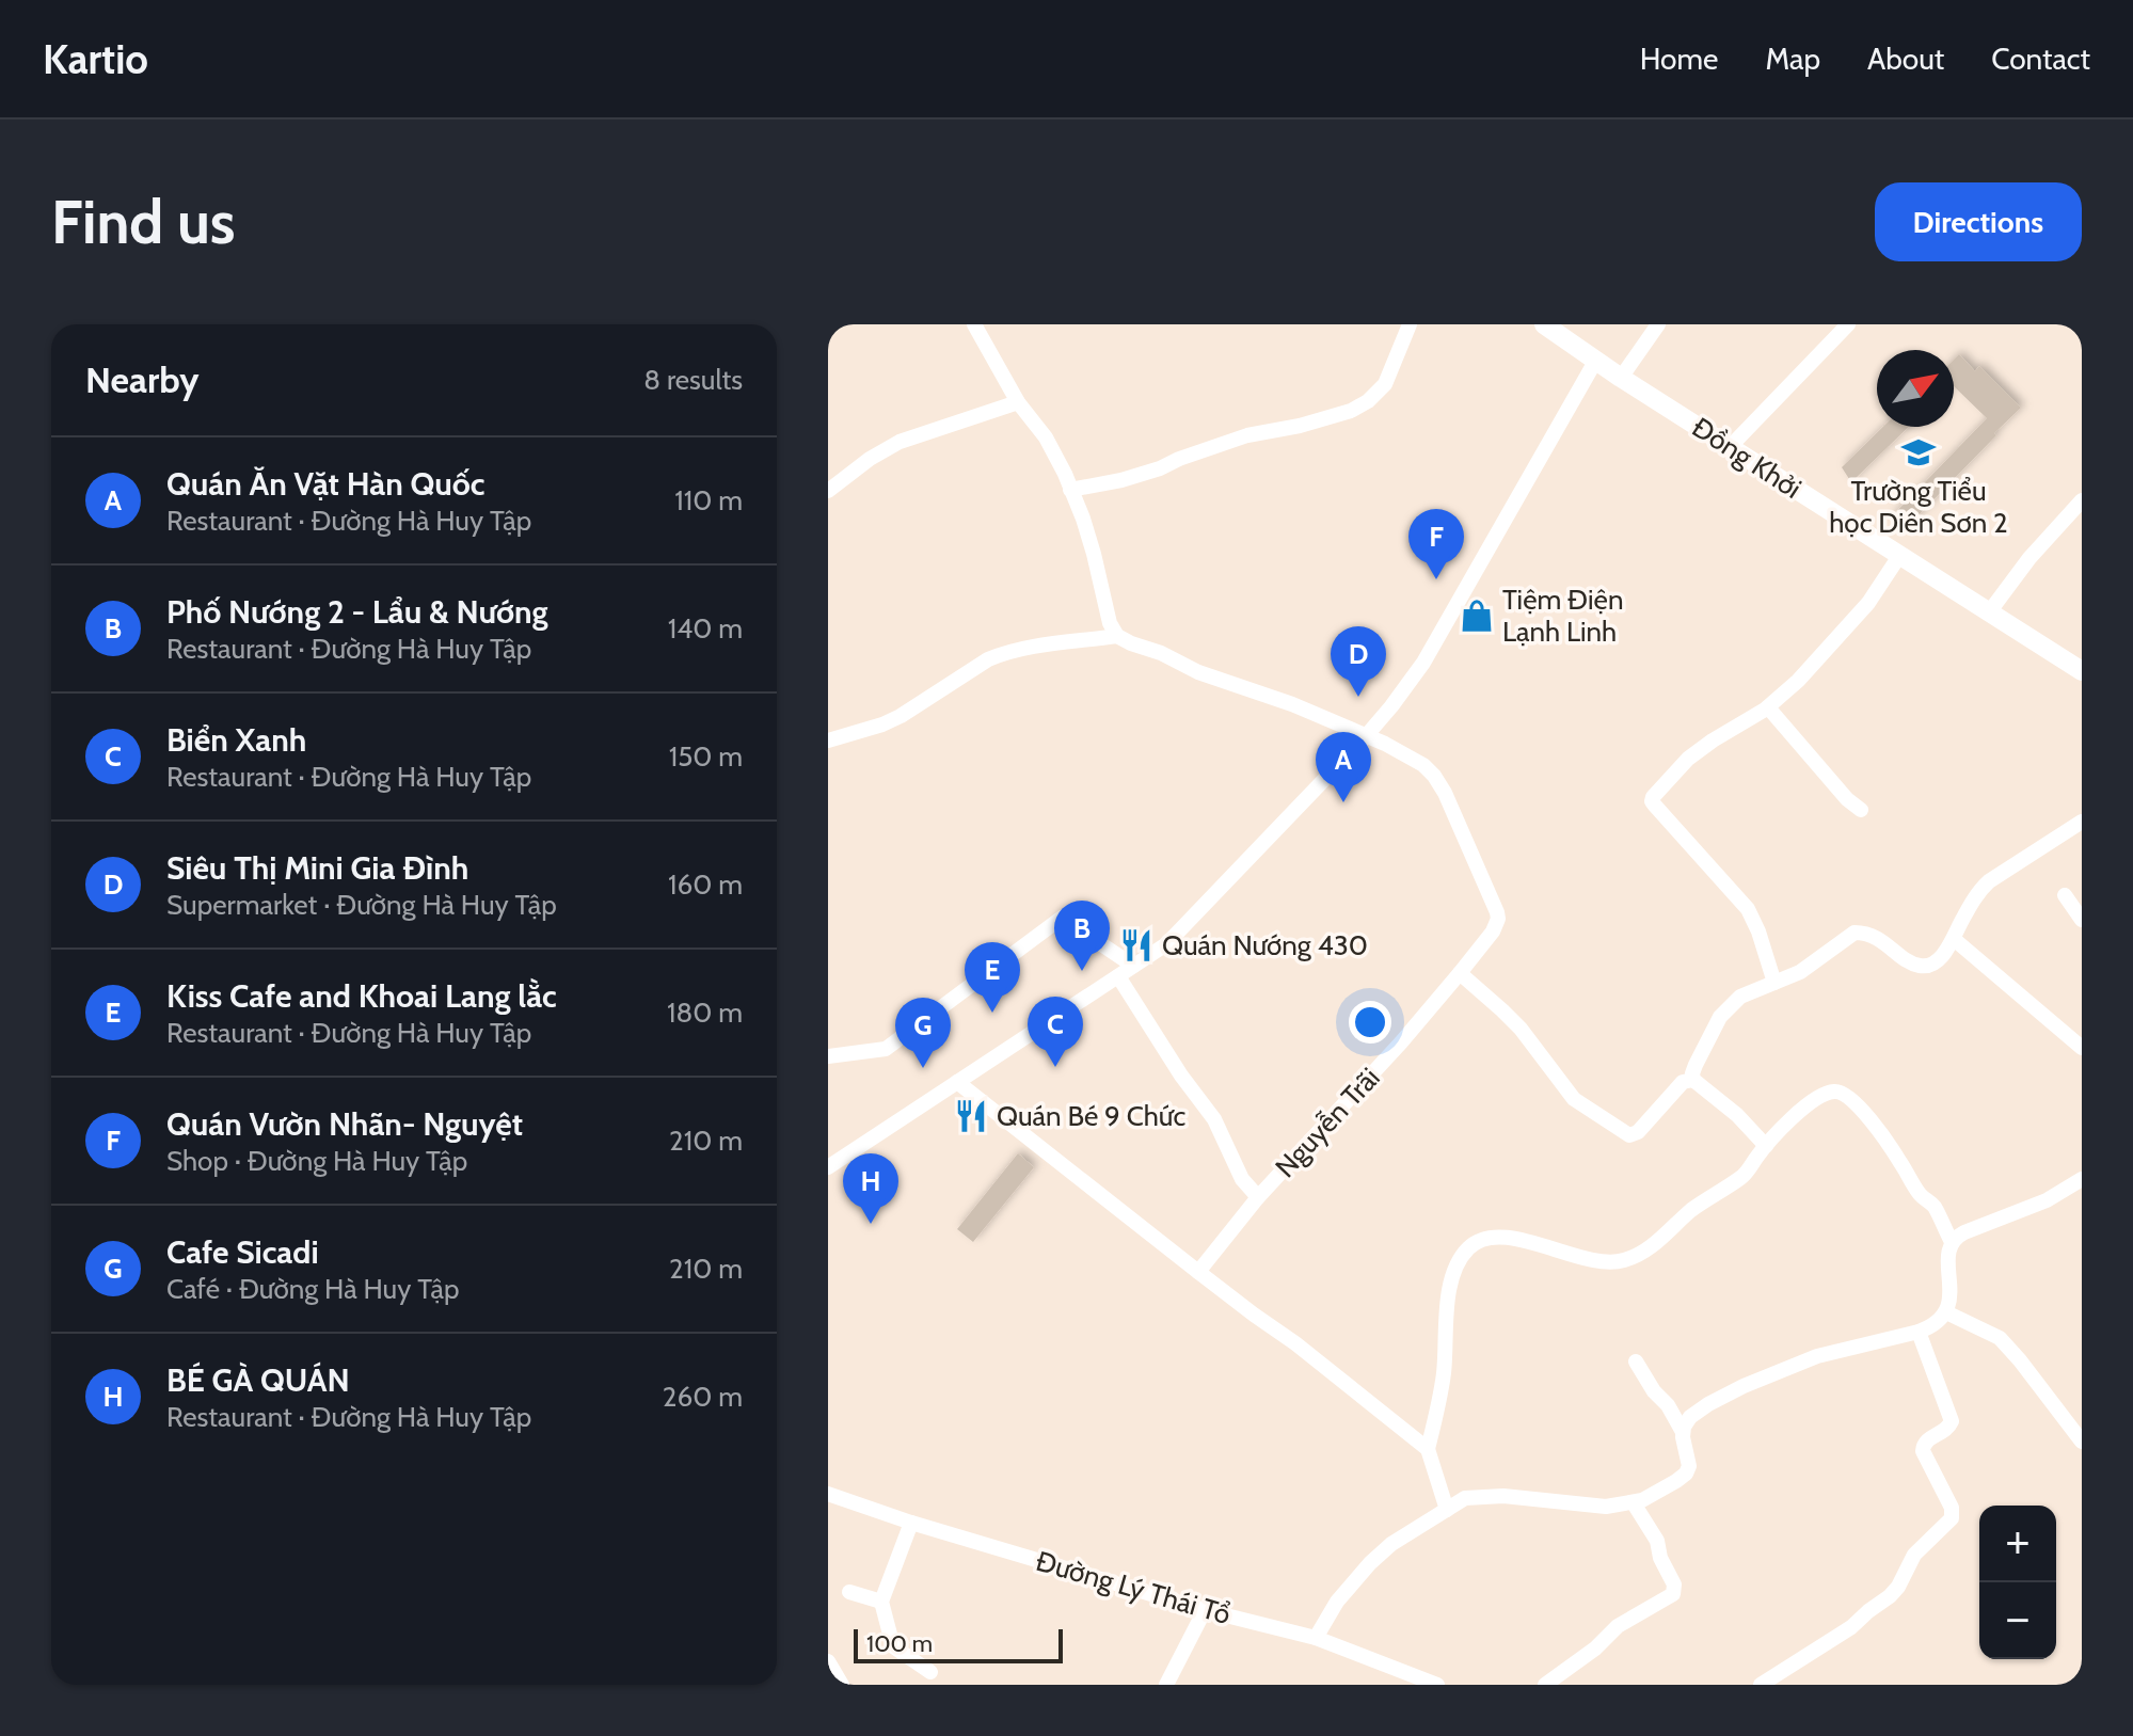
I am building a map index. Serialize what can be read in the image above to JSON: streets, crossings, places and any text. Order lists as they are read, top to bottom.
{
  "streets": {
    "main road": ["Đồng Khởi"],
    "street": ["Nguyễn Trãi", "Đường Lý Thái Tổ"]
  },
  "places": {
    "school or university": ["Trường Tiểu học Diên Sơn 2"],
    "shop": ["Tiệm Điện Lạnh Linh"],
    "restaurant": ["Quán Nướng 430", "Quán Bé 9 Chức"]
  },
  "scale_bar": "100 m",
  "north": "top right",
  "page": {
    "header": "Kartio",
    "nav": [
      "Home",
      "Map",
      "About",
      "Contact"
    ],
    "buttons": "Directions",
    "title": "Find us",
    "heading": ["Nearby", "8 results"],
    "list": [
      {
        "mark": "A",
        "name": "Quán Ăn Vặt Hàn Quốc",
        "note": "Restaurant · Đường Hà Huy Tập",
        "value": "110 m"
      },
      {
        "mark": "B",
        "name": "Phố Nướng 2 - Lẩu & Nướng",
        "note": "Restaurant · Đường Hà Huy Tập",
        "value": "140 m"
      },
      {
        "mark": "C",
        "name": "Biển Xanh",
        "note": "Restaurant · Đường Hà Huy Tập",
        "value": "150 m"
      },
      {
        "mark": "D",
        "name": "Siêu Thị Mini Gia Đình",
        "note": "Supermarket · Đường Hà Huy Tập",
        "value": "160 m"
      },
      {
        "mark": "E",
        "name": "Kiss Cafe and Khoai Lang lằc",
        "note": "Restaurant · Đường Hà Huy Tập",
        "value": "180 m"
      },
      {
        "mark": "F",
        "name": "Quán Vườn Nhãn- Nguyệt",
        "note": "Shop · Đường Hà Huy Tập",
        "value": "210 m"
      },
      {
        "mark": "G",
        "name": "Cafe Sicadi",
        "note": "Café · Đường Hà Huy Tập",
        "value": "210 m"
      },
      {
        "mark": "H",
        "name": "BÉ GÀ QUÁN",
        "note": "Restaurant · Đường Hà Huy Tập",
        "value": "260 m"
      }
    ],
    "pins": [
      "F",
      "D",
      "A",
      "B",
      "E",
      "C",
      "G",
      "H"
    ],
    "map_buttons": ["+", "−"],
    "scale": "100 m"
  }
}
